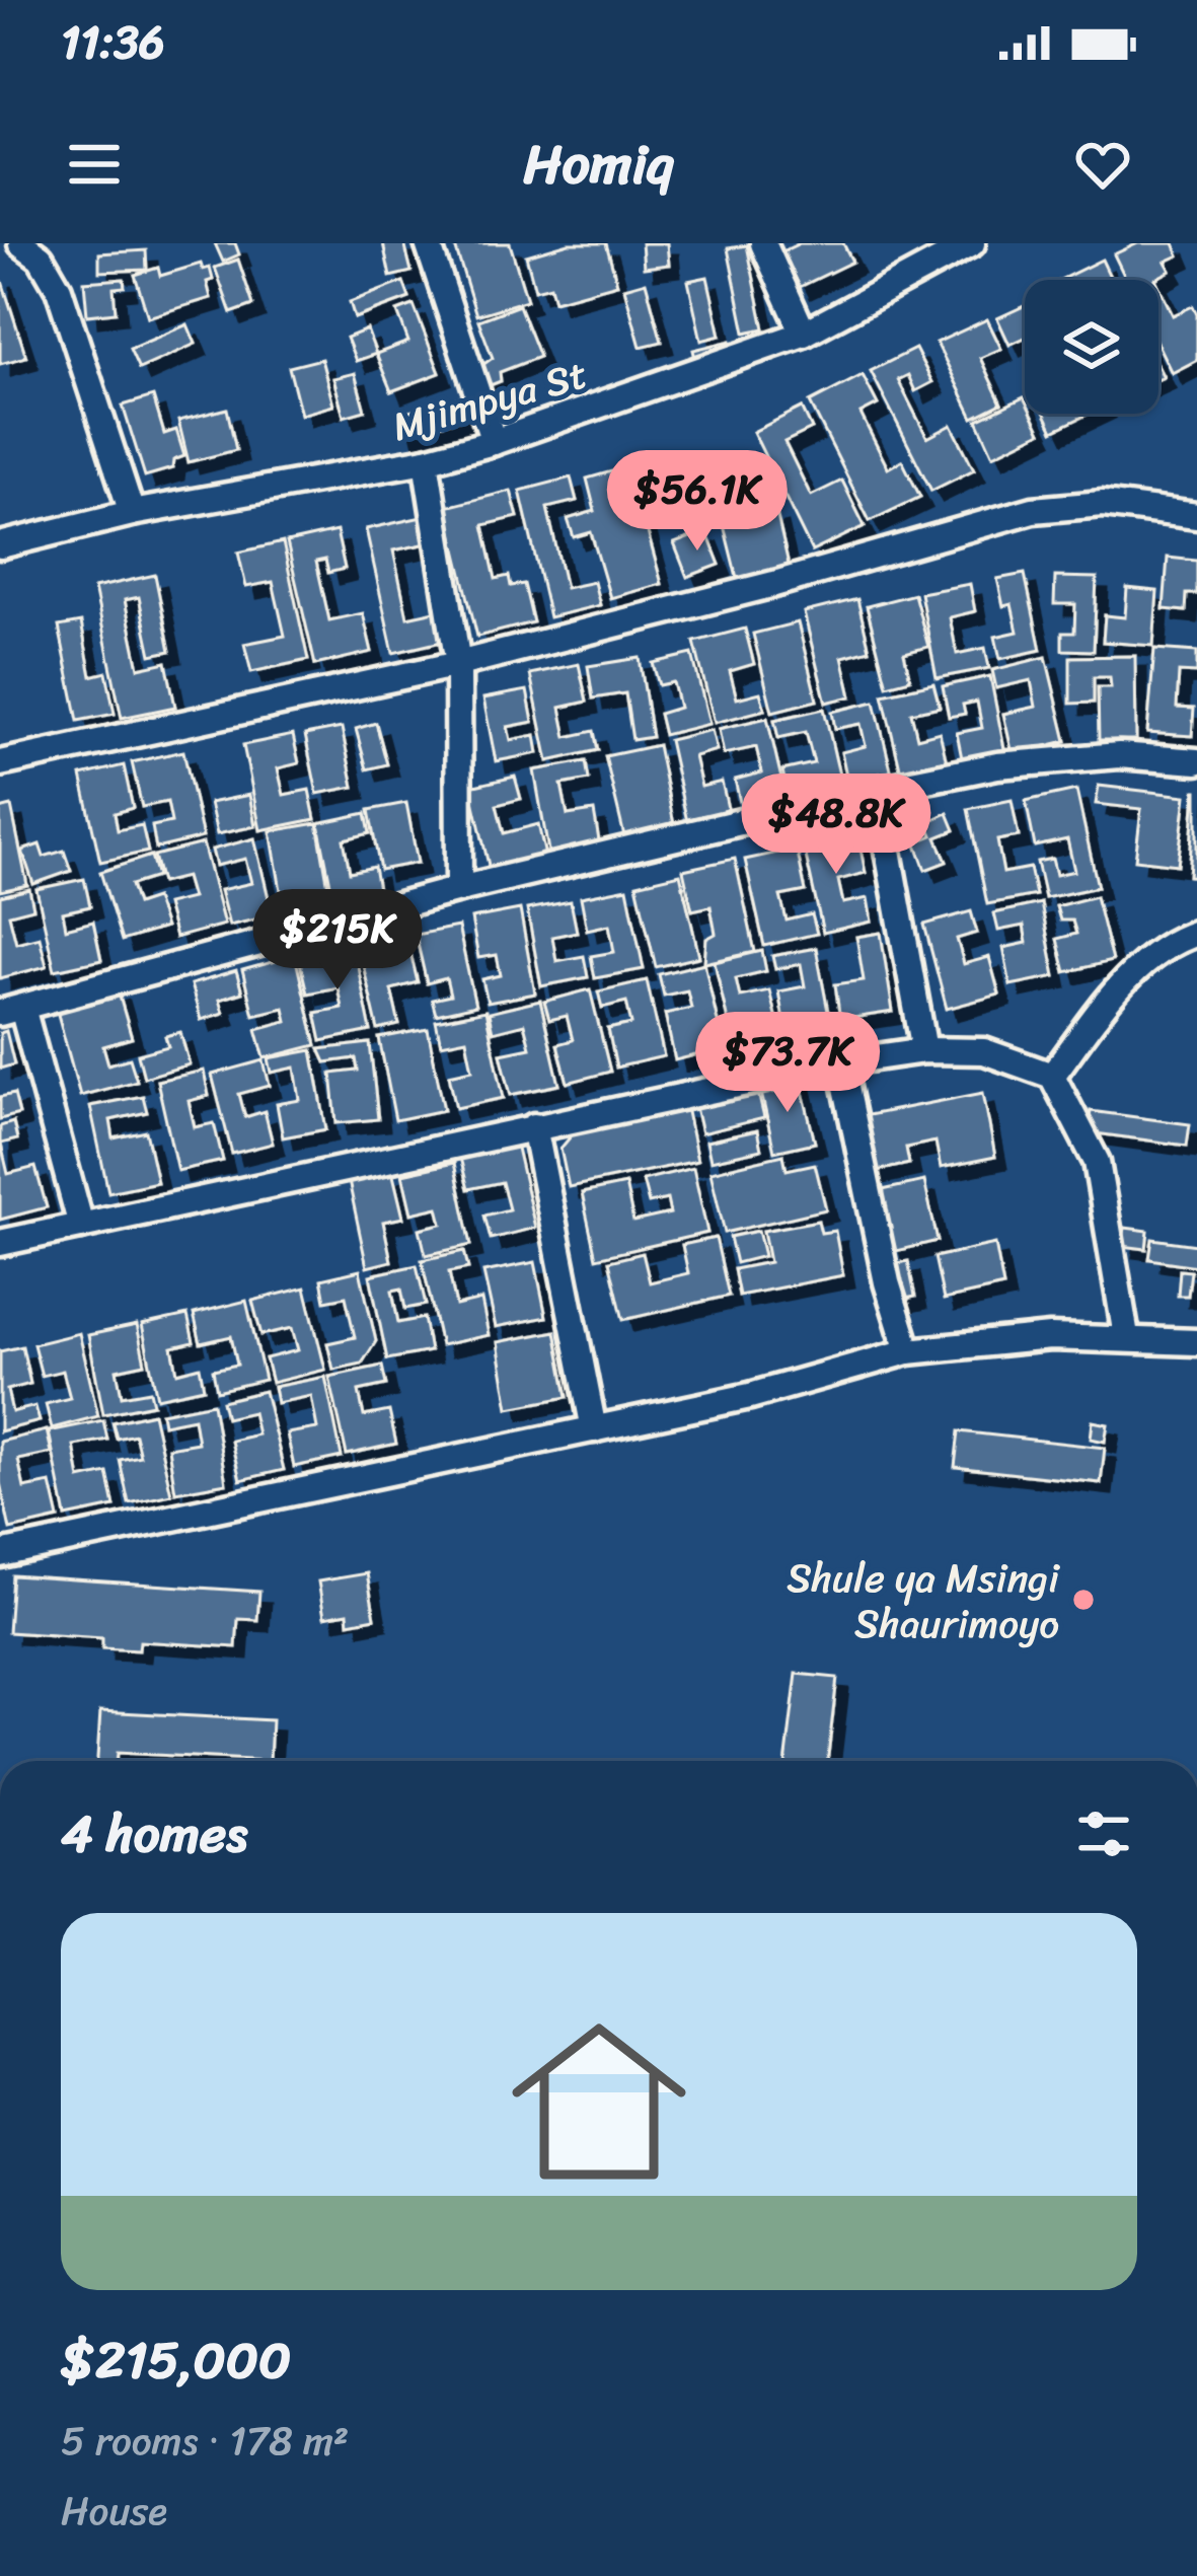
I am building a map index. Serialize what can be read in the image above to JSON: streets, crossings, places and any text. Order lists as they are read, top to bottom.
{
  "streets": {
    "street": ["Mjimpya St"]
  },
  "places": ["Shule ya Msingi Shaurimoyo"],
  "page": {
    "status": "11:36",
    "header": "Homiq",
    "price": [
      "$56.1K",
      "$48.8K",
      "$215K",
      "$73.7K"
    ],
    "heading": "4 homes",
    "list": [
      {
        "name": "$215,000",
        "note": "5 rooms · 178 m² · House"
      }
    ]
  }
}
